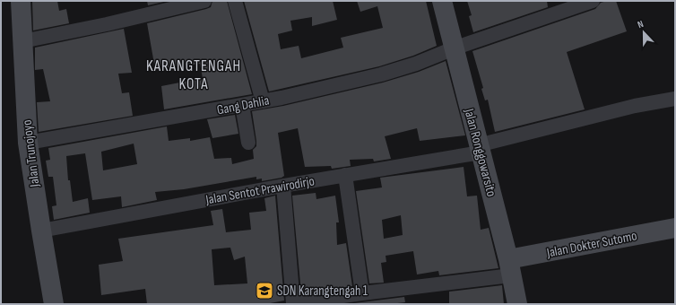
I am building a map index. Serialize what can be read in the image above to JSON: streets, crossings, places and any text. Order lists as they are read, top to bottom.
{
  "streets": {
    "street": [
      "Gang Dahlia",
      "Jalan Ronggowarsito",
      "Jalan Trunojoyo",
      "Jalan Sentot Prawirodirjo",
      "Jalan Dokter Sutomo"
    ]
  },
  "crossings": [
    ["Gang Dahlia", "Jalan Ronggowarsito"],
    ["Gang Dahlia", "Jalan Trunojoyo"],
    ["Jalan Ronggowarsito", "Jalan Sentot Prawirodirjo"],
    ["Jalan Ronggowarsito", "Jalan Dokter Sutomo"],
    ["Jalan Trunojoyo", "Jalan Sentot Prawirodirjo"]
  ],
  "districts": ["KARANGTENGAH KOTA"],
  "places": {
    "school or university": ["SDN Karangtengah 1"]
  },
  "north": "top"
}
